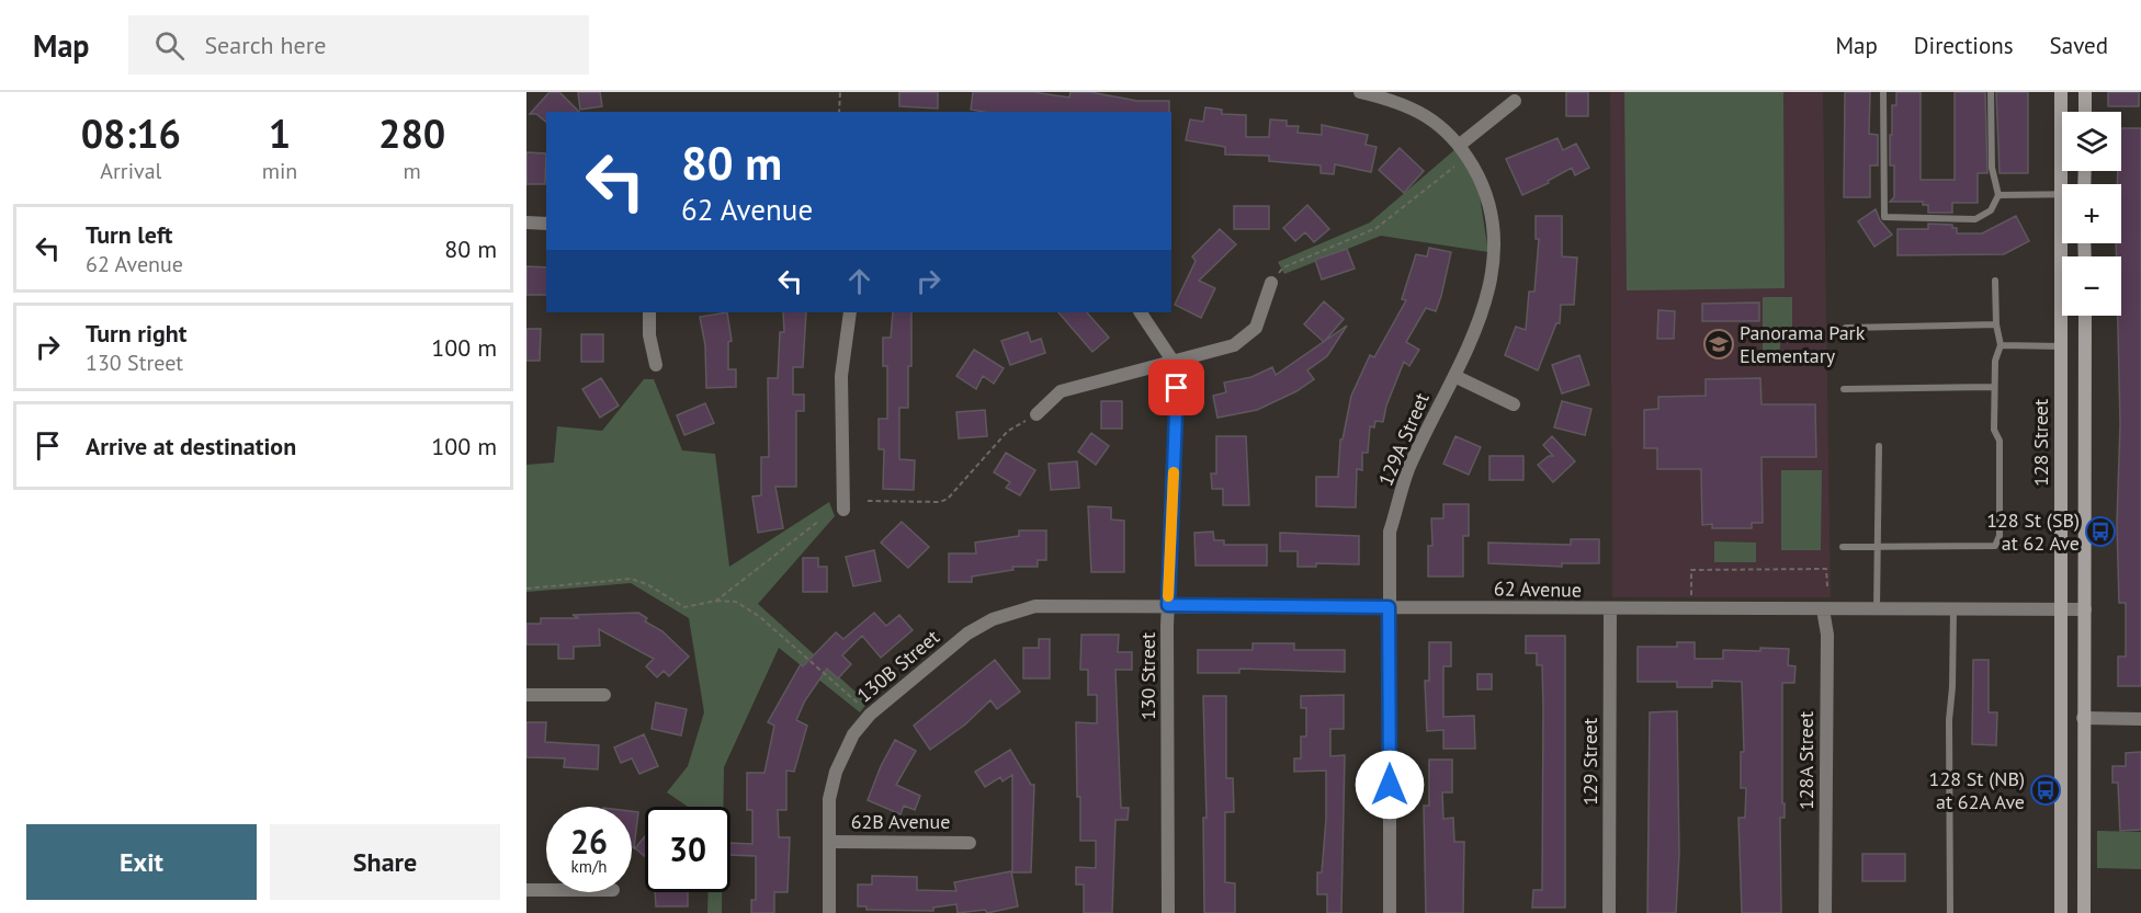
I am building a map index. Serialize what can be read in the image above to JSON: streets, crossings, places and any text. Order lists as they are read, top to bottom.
{
  "streets": {
    "main road": ["128 Street"],
    "street": [
      "129A Street",
      "62 Avenue",
      "130B Street",
      "130 Street",
      "128A Street",
      "129 Street",
      "62B Avenue"
    ]
  },
  "crossings": [
    ["129A Street", "62 Avenue"],
    ["128 Street", "62 Avenue"],
    ["62 Avenue", "130B Street"],
    ["62 Avenue", "130 Street"],
    ["62 Avenue", "128A Street"],
    ["62 Avenue", "129 Street"],
    ["130B Street", "62B Avenue"]
  ],
  "places": {
    "school or university": ["Panorama Park Elementary"],
    "bus stop": ["128 St (SB) at 62 Ave", "128 St (NB) at 62A Ave"]
  },
  "page": {
    "header": "Map",
    "search": "Search here",
    "nav": ["Map", "Directions", "Saved"],
    "eta": [
      "08:16",
      "Arrival",
      "1",
      "min",
      "280",
      "m"
    ],
    "map_buttons": ["+", "−"],
    "turn": ["80 m", "62 Avenue"],
    "list": [
      {
        "name": "Turn left",
        "note": "62 Avenue",
        "value": "80 m"
      },
      {
        "name": "Turn right",
        "note": "130 Street",
        "value": "100 m"
      },
      {
        "name": "Arrive at destination",
        "value": "100 m"
      }
    ],
    "speed": "26 km/h",
    "limit": "30",
    "buttons": ["Exit", "Share"]
  }
}
